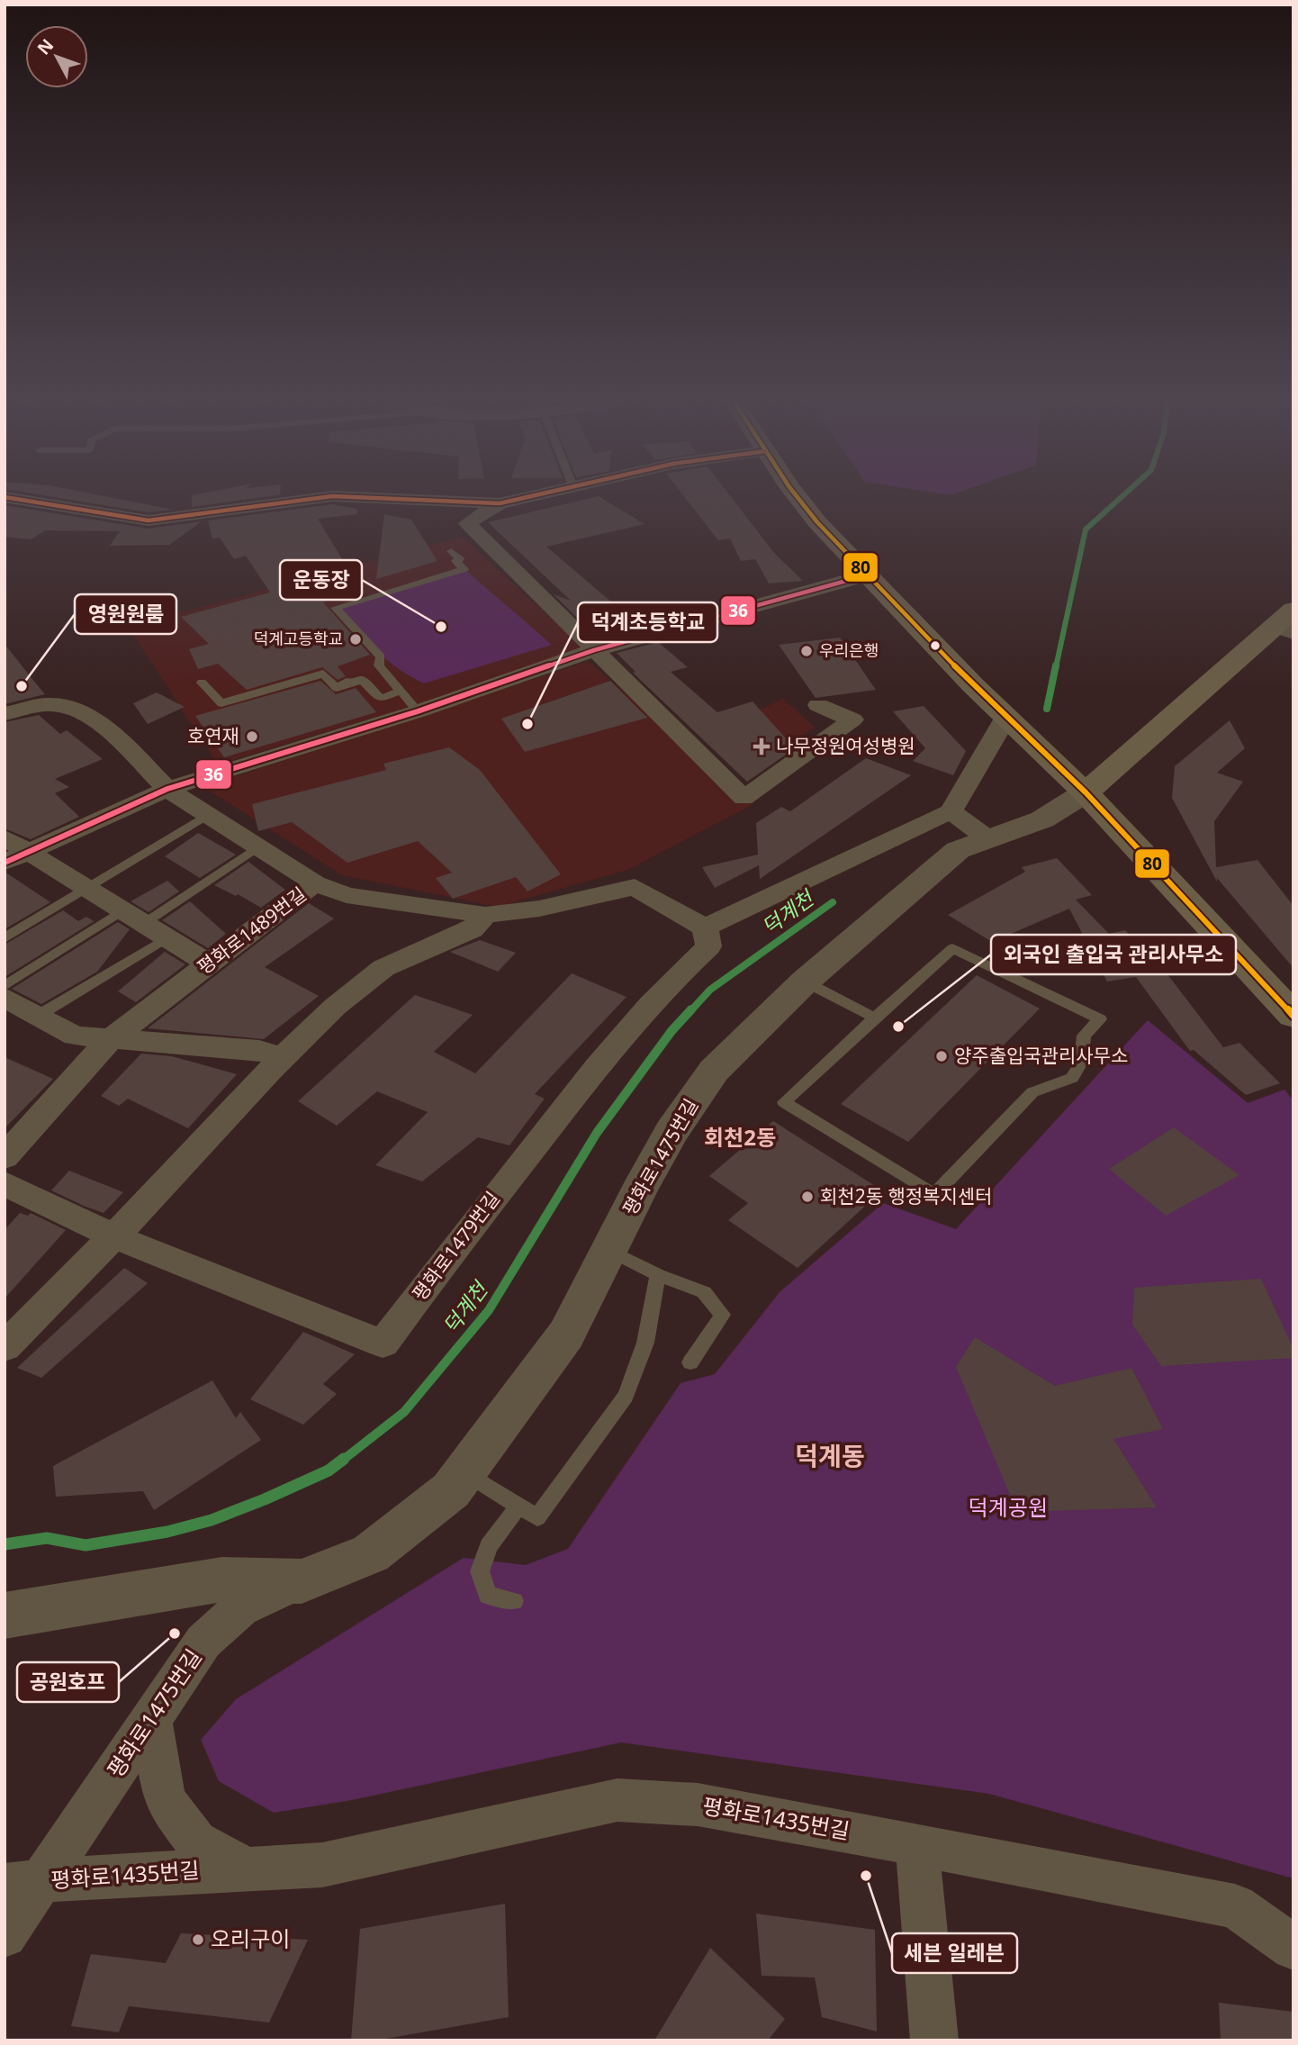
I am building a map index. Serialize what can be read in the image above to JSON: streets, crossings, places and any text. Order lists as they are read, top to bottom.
{
  "streets": {
    "street": [
      "평화로1489번길",
      "평화로1475번길",
      "평화로1479번길",
      "평화로1435번길"
    ]
  },
  "crossings": [
    ["평화로1475번길", "평화로1435번길"]
  ],
  "districts": ["회천2동", "덕계동"],
  "water": ["덕계천"],
  "parks": ["덕계공원"],
  "places": {
    "other": [
      "운동장",
      "덕계고등학교",
      "우리은행",
      "영원원룸",
      "덕계초등학교",
      "호연재",
      "외국인 출입국 관리사무소",
      "양주출입국관리사무소",
      "회천2동 행정복지센터",
      "공원호프",
      "세븐 일레븐",
      "오리구이"
    ],
    "health": ["나무정원여성병원"]
  },
  "lines": ["transit line 80", "transit line 36"],
  "north": "top left"
}
